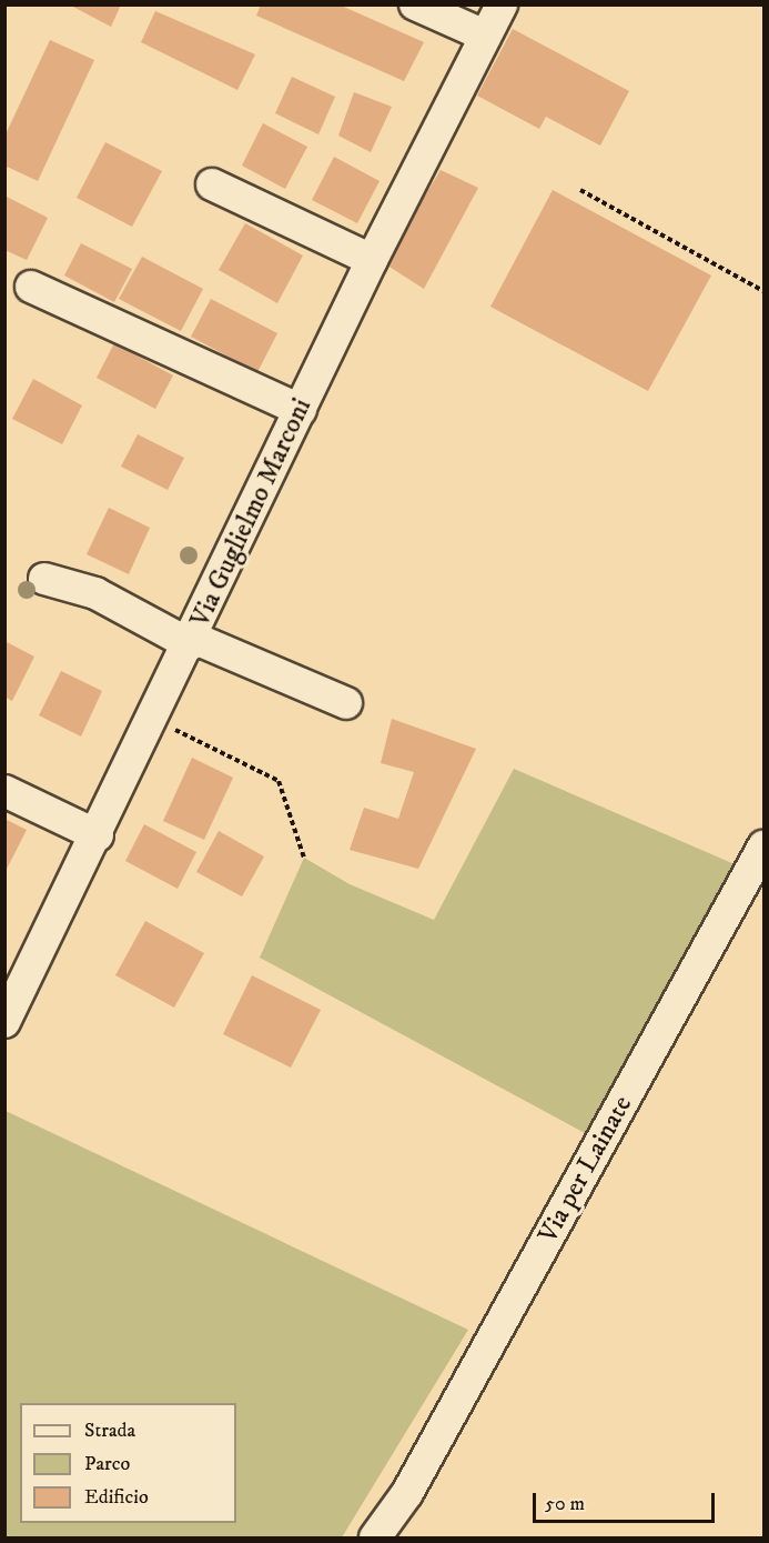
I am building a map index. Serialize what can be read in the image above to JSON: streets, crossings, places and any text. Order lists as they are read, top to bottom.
{
  "streets": {
    "street": ["Via Guglielmo Marconi", "Via per Lainate"]
  },
  "legend": ["Strada", "Parco", "Edificio"],
  "scale_bar": "50 m"
}
